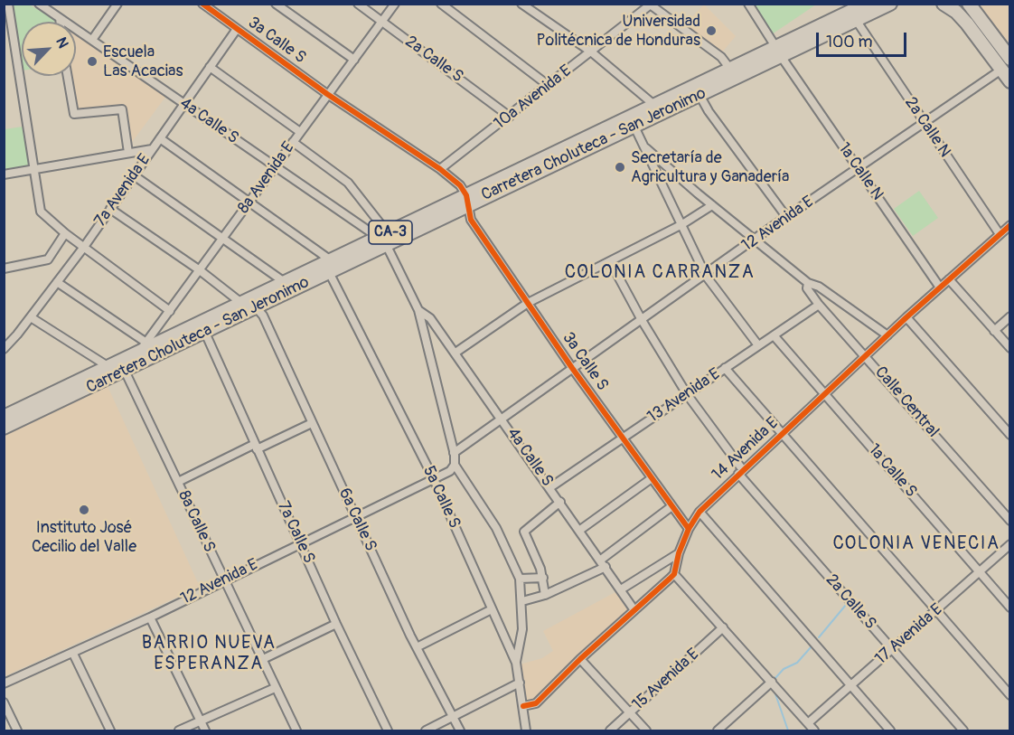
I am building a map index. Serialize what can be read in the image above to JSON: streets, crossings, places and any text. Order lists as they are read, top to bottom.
{
  "streets": {
    "highway": ["Carretera Choluteca - San Jeronimo", "CA-3"],
    "street": [
      "3a Calle S",
      "2a Calle S",
      "10a Avenida E",
      "4a Calle S",
      "2a Calle N",
      "1a Calle N",
      "8a Avenida E",
      "7a Avenida E",
      "12 Avenida E",
      "13 Avenida E",
      "Calle Central",
      "14 Avenida E",
      "1a Calle S",
      "5a Calle S",
      "6a Calle S",
      "8a Calle S",
      "7a Calle S",
      "17 Avenida E",
      "15 Avenida E"
    ]
  },
  "crossings": [
    ["3a Calle S", "10a Avenida E"],
    ["3a Calle S", "Carretera Choluteca - San Jeronimo"],
    ["3a Calle S", "8a Avenida E"],
    ["3a Calle S", "7a Avenida E"],
    ["3a Calle S", "12 Avenida E"],
    ["3a Calle S", "13 Avenida E"],
    ["3a Calle S", "14 Avenida E"],
    ["2a Calle S", "10a Avenida E"],
    ["2a Calle S", "8a Avenida E"],
    ["2a Calle S", "12 Avenida E"],
    ["2a Calle S", "13 Avenida E"],
    ["2a Calle S", "14 Avenida E"],
    ["2a Calle S", "17 Avenida E"],
    ["4a Calle S", "Carretera Choluteca - San Jeronimo"],
    ["4a Calle S", "8a Avenida E"],
    ["4a Calle S", "7a Avenida E"],
    ["4a Calle S", "12 Avenida E"],
    ["4a Calle S", "13 Avenida E"],
    ["2a Calle N", "Carretera Choluteca - San Jeronimo"],
    ["2a Calle N", "12 Avenida E"],
    ["2a Calle N", "14 Avenida E"],
    ["Carretera Choluteca - San Jeronimo", "1a Calle N"],
    ["Carretera Choluteca - San Jeronimo", "8a Avenida E"],
    ["Carretera Choluteca - San Jeronimo", "5a Calle S"],
    ["Carretera Choluteca - San Jeronimo", "6a Calle S"],
    ["Carretera Choluteca - San Jeronimo", "8a Calle S"],
    ["Carretera Choluteca - San Jeronimo", "7a Calle S"],
    ["1a Calle N", "12 Avenida E"],
    ["1a Calle N", "14 Avenida E"],
    ["12 Avenida E", "Calle Central"],
    ["12 Avenida E", "5a Calle S"],
    ["12 Avenida E", "6a Calle S"],
    ["12 Avenida E", "8a Calle S"],
    ["12 Avenida E", "7a Calle S"],
    ["13 Avenida E", "Calle Central"],
    ["13 Avenida E", "1a Calle S"],
    ["Calle Central", "14 Avenida E"],
    ["14 Avenida E", "1a Calle S"],
    ["1a Calle S", "17 Avenida E"]
  ],
  "districts": ["COLONIA CARRANZA", "COLONIA VENECIA", "BARRIO NUEVA ESPERANZA"],
  "places": [
    "Universidad Politécnica de Honduras",
    "Escuela Las Acacias",
    "Secretaría de Agricultura y Ganadería",
    "Instituto José Cecilio del Valle"
  ],
  "scale_bar": "100 m",
  "north": "top right"
}
